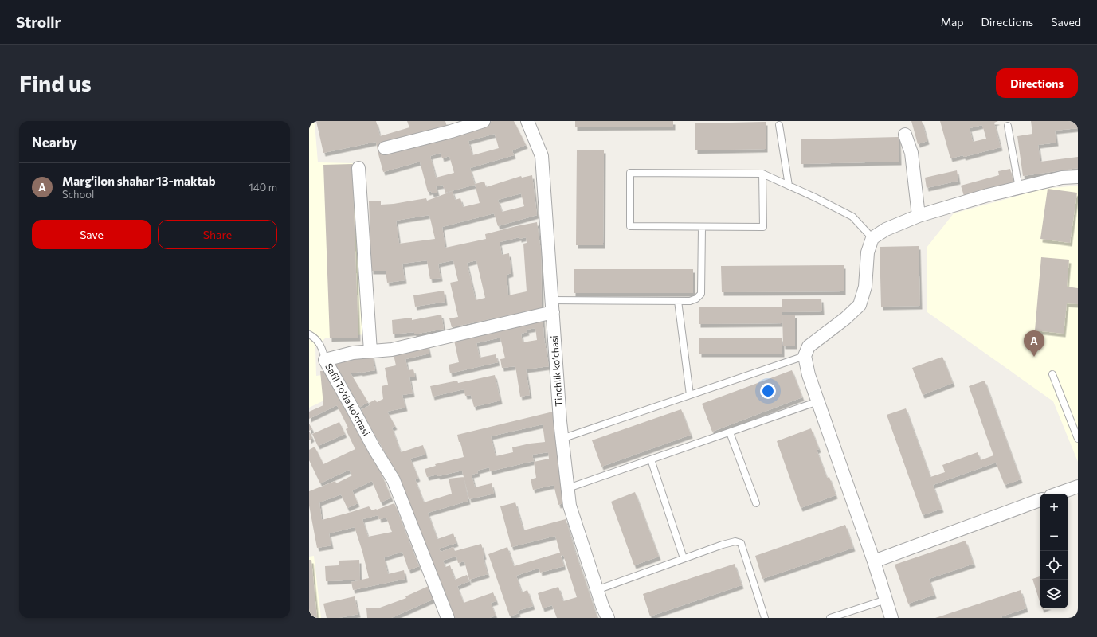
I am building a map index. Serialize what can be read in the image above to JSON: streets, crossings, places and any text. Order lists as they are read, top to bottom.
{
  "streets": {
    "street": ["Tinchlik koʻchasi", "Safil To'da ko'chasi"]
  },
  "crossings": [
    ["Tinchlik koʻchasi", "Safil To'da ko'chasi"]
  ],
  "page": {
    "header": "Strollr",
    "nav": ["Map", "Directions", "Saved"],
    "buttons": [
      "Directions",
      ["Save", "Share"]
    ],
    "title": "Find us",
    "heading": "Nearby",
    "list": [
      {
        "mark": "A",
        "name": "Marg'ilon shahar 13-maktab",
        "note": "School",
        "value": "140 m"
      }
    ],
    "pins": "A",
    "map_buttons": ["+", "−"]
  }
}
